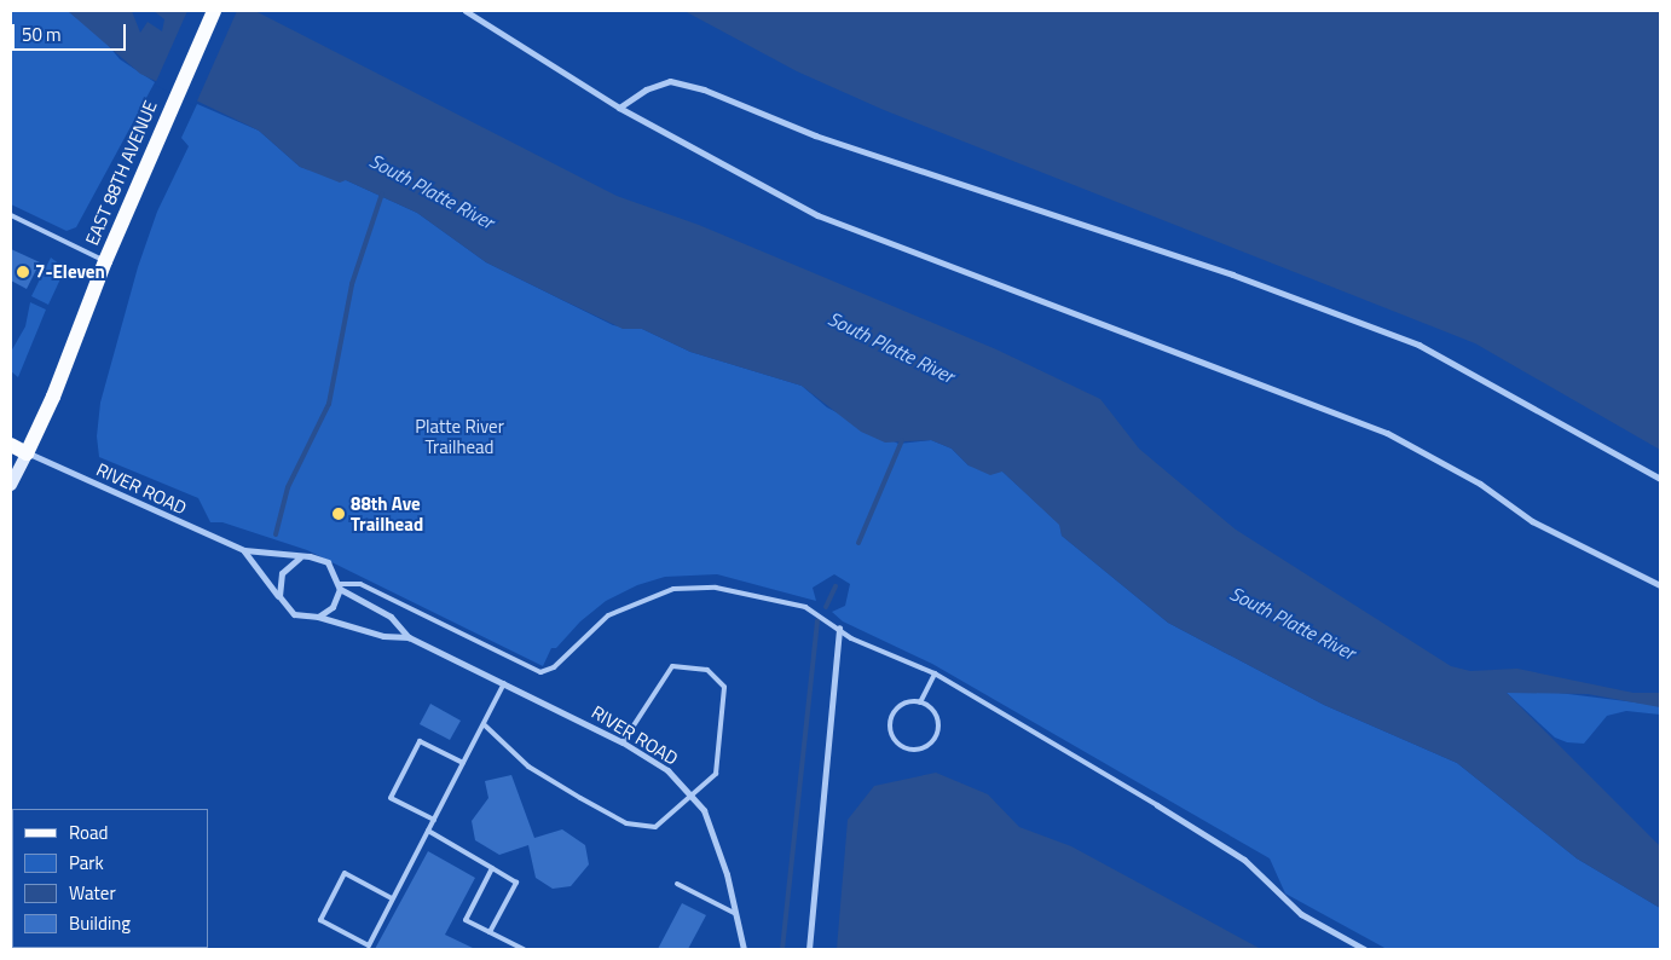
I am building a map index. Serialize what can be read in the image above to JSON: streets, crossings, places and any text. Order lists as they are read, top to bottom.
{
  "streets": {
    "main road": ["EAST 88TH AVENUE"],
    "street": ["RIVER ROAD"]
  },
  "crossings": [
    ["EAST 88TH AVENUE", "RIVER ROAD"]
  ],
  "water": ["South Platte River"],
  "parks": ["Platte River Trailhead"],
  "places": ["7-Eleven", "88th Ave Trailhead"],
  "legend": [
    "Road",
    "Park",
    "Water",
    "Building"
  ],
  "scale_bar": "50 m"
}
